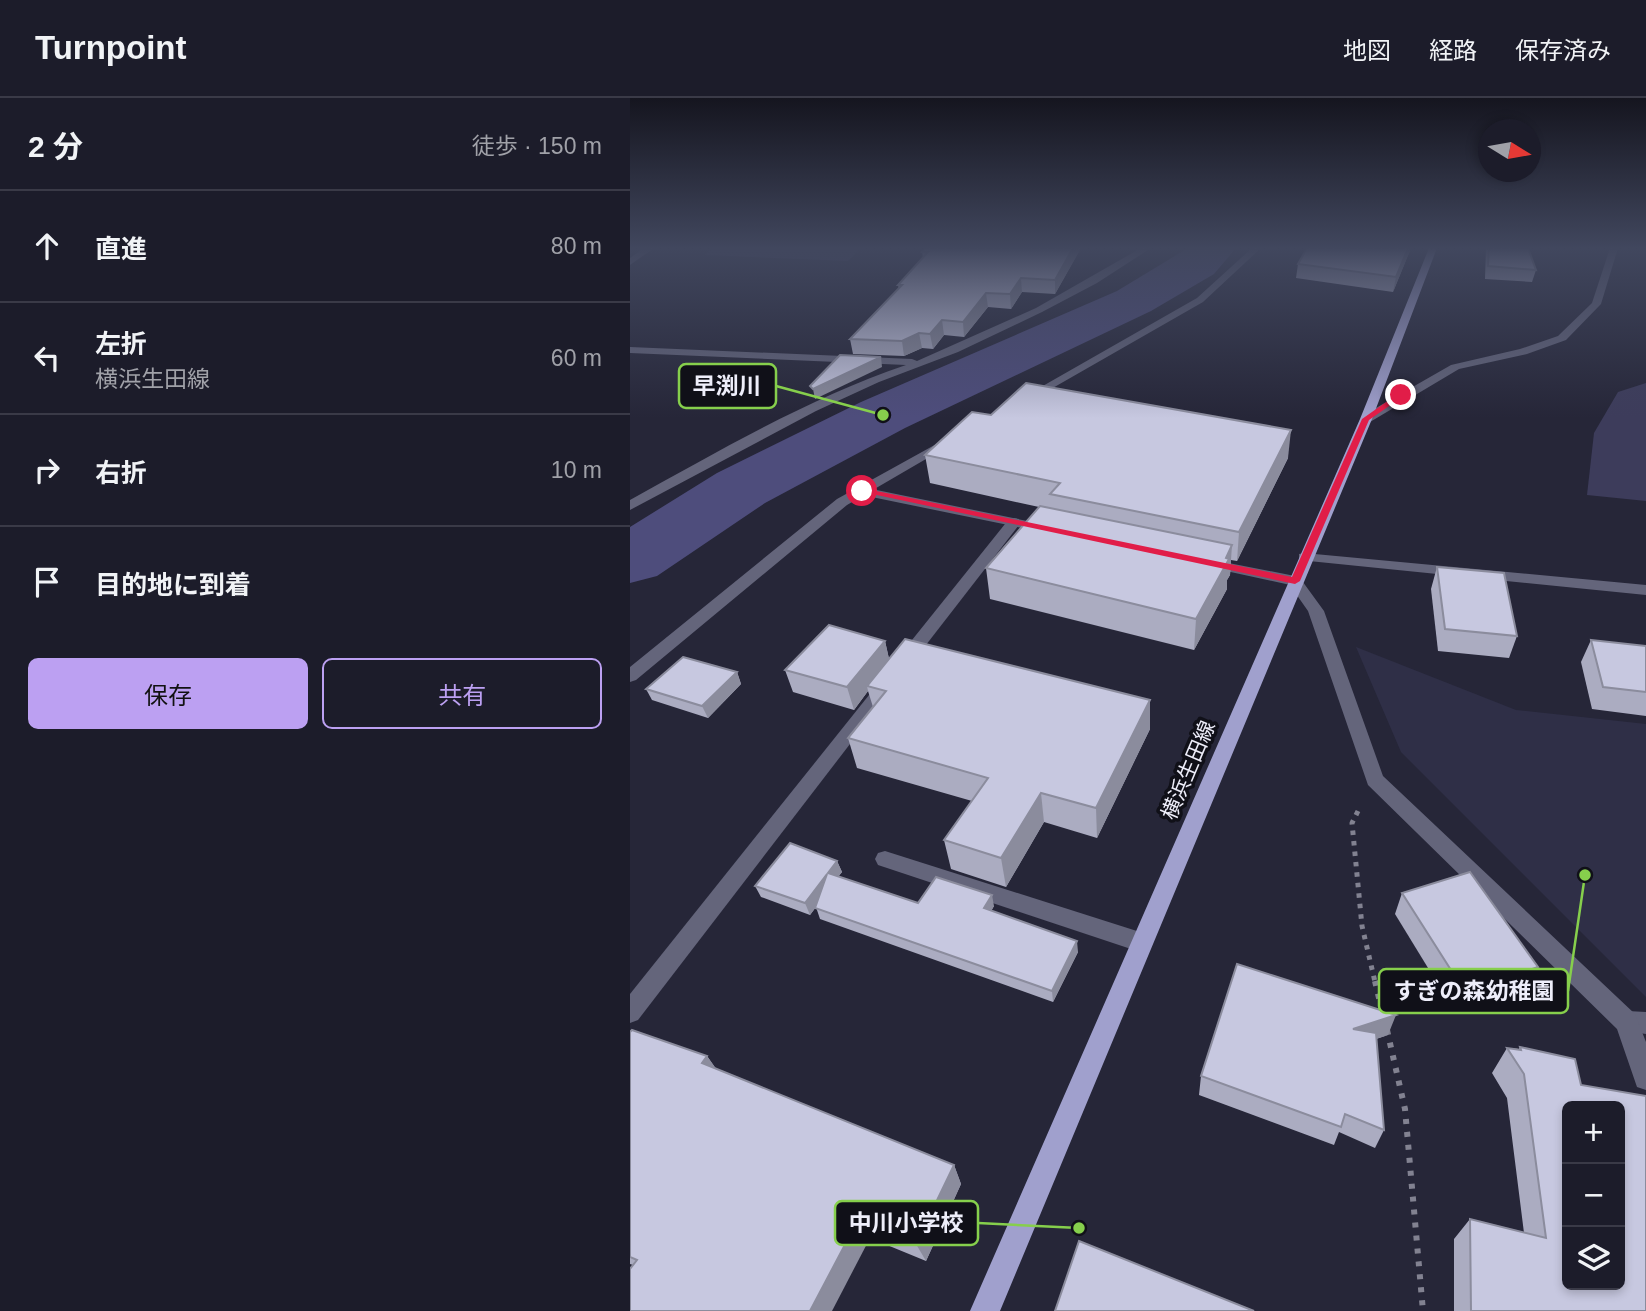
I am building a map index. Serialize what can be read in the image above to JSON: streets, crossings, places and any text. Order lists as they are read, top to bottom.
{
  "streets": {
    "main road": ["横浜生田線"]
  },
  "places": ["早渕川", "すぎの森幼稚園", "中川小学校"],
  "north": "right",
  "page": {
    "header": "Turnpoint",
    "nav": ["地図", "経路", "保存済み"],
    "heading": ["2 分", "徒歩 · 150 m"],
    "list": [
      ["直進", "80 m"],
      ["左折", "横浜生田線", "60 m"],
      ["右折", "10 m"],
      "目的地に到着"
    ],
    "buttons": ["保存", "共有"],
    "map_buttons": ["+", "−"]
  }
}
